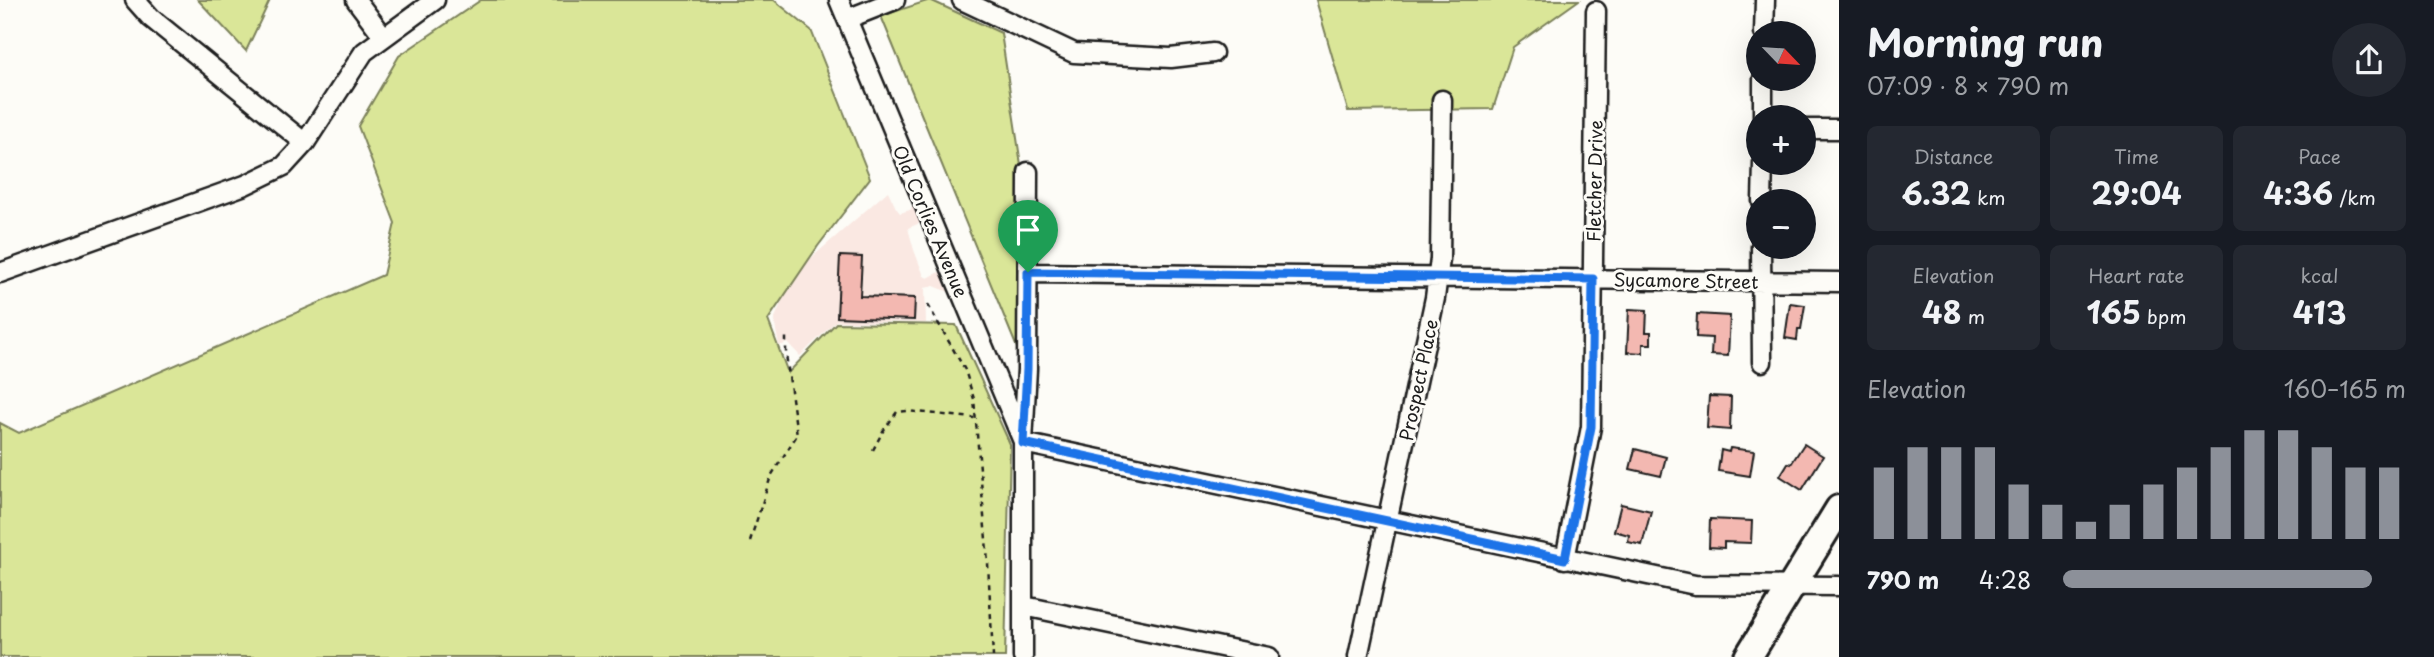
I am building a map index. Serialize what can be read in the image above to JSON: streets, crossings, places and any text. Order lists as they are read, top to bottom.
{
  "streets": {
    "street": [
      "Fletcher Drive",
      "Old Corlies Avenue",
      "Sycamore Street",
      "Prospect Place"
    ]
  },
  "crossings": [
    ["Fletcher Drive", "Sycamore Street"],
    ["Old Corlies Avenue", "Sycamore Street"],
    ["Sycamore Street", "Prospect Place"]
  ],
  "north": "bottom right",
  "page": {
    "heading": ["Morning run", "07:09 · 8 × 790 m"],
    "map_buttons": ["+", "−"],
    "stats": [
      ["Distance", "6.32 km"],
      ["Time", "29:04"],
      ["Pace", "4:36 /km"],
      ["Elevation", "48 m"],
      ["Heart rate", "165 bpm"],
      ["kcal", "413"]
    ],
    "chart": ["Elevation", "160–165 m"],
    "list": [
      {
        "name": "790 m",
        "note": "4:28"
      }
    ]
  }
}
